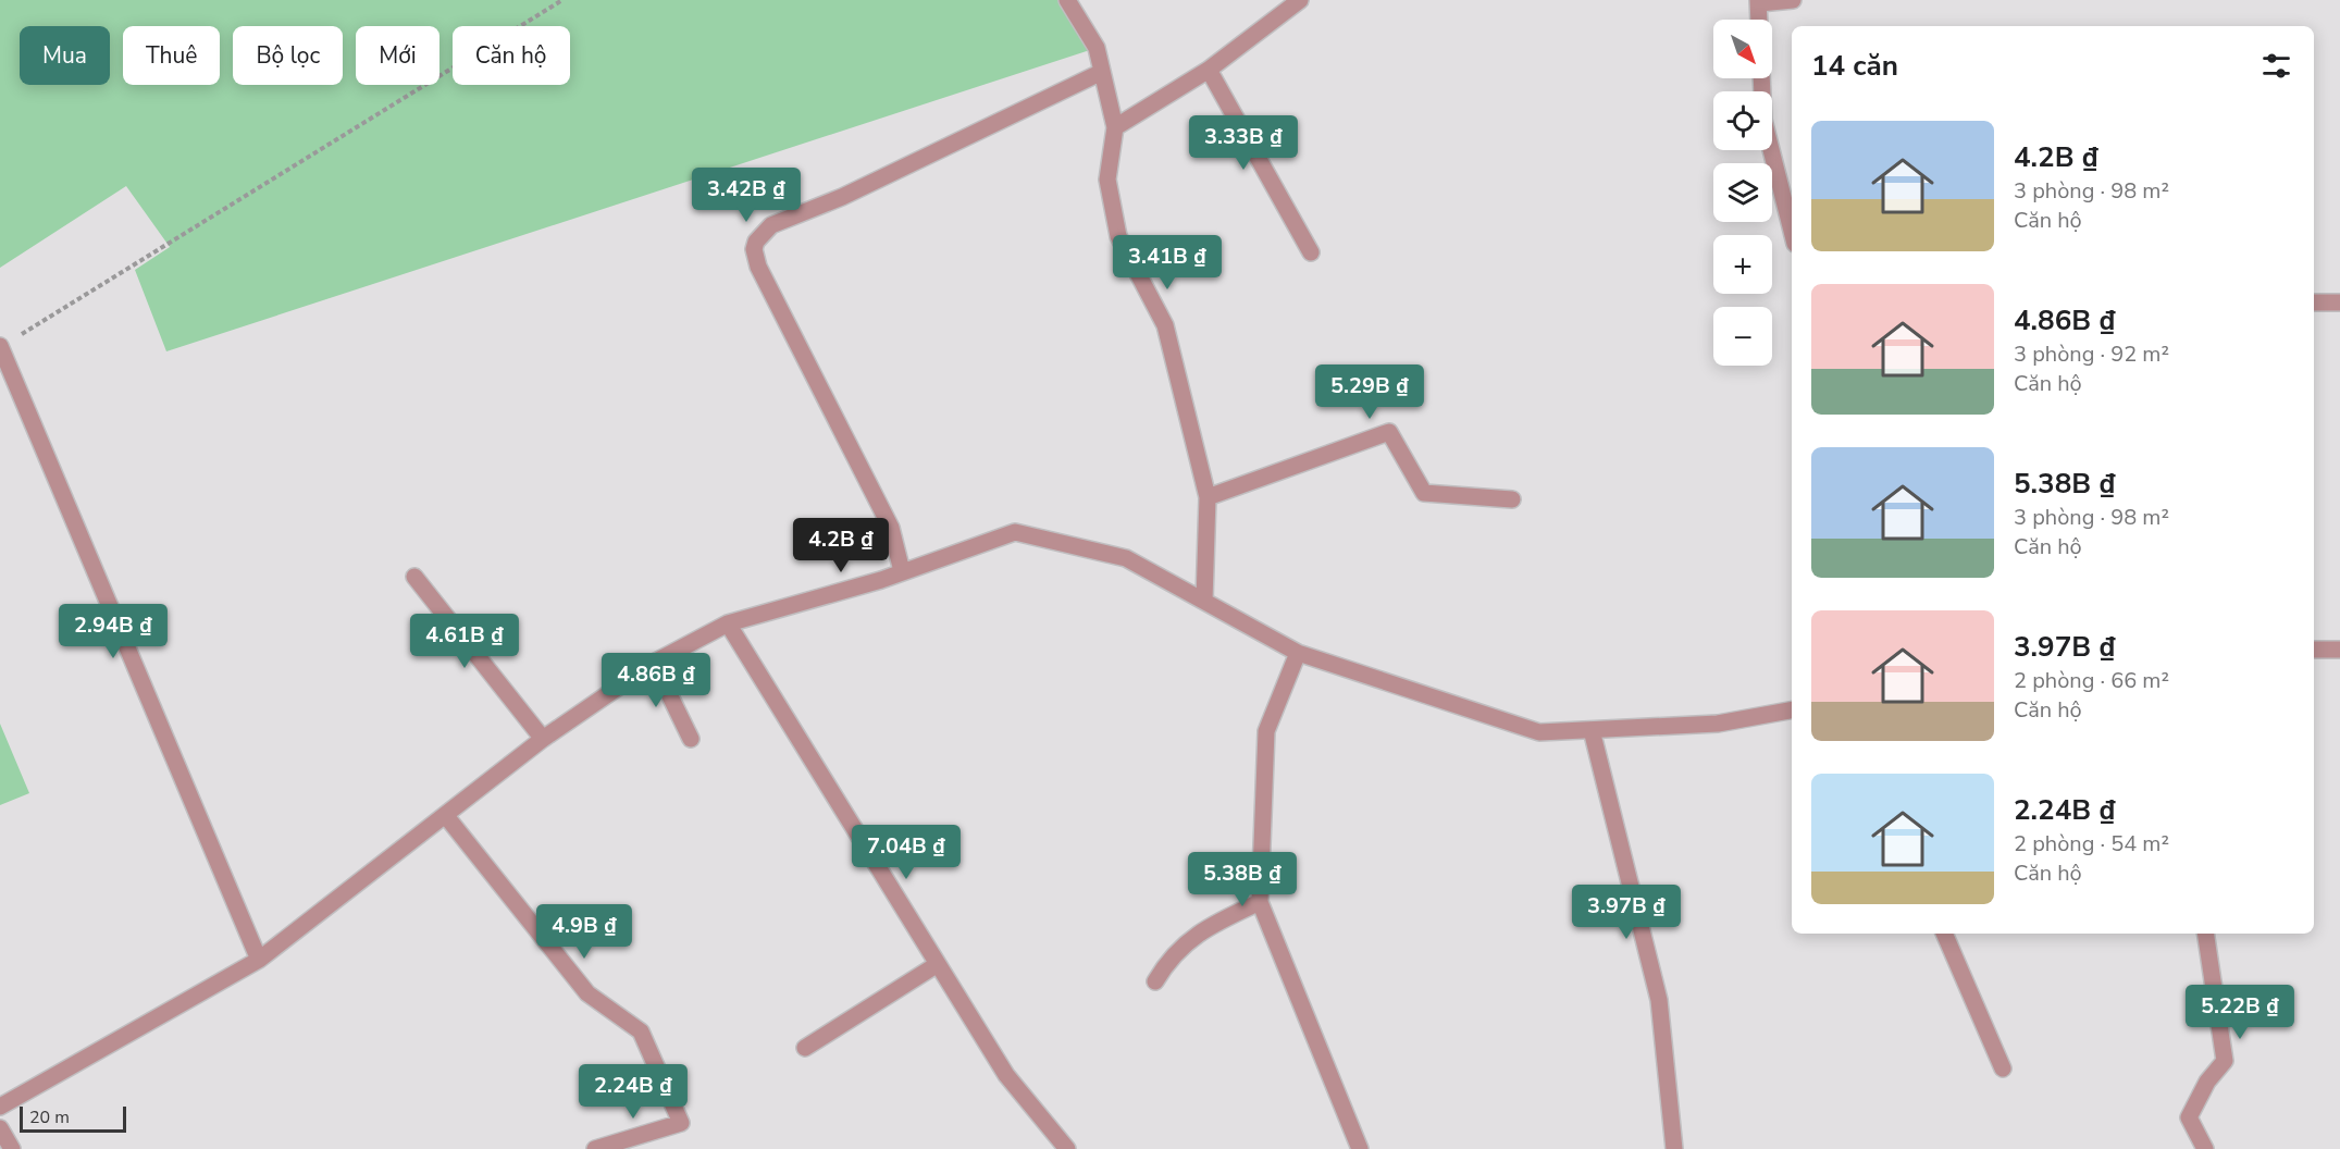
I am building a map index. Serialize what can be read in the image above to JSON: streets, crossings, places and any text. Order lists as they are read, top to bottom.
{
  "scale_bar": "20 m",
  "north": "bottom right",
  "page": {
    "map_buttons": ["+", "−"],
    "chip": [
      "Mua",
      "Thuê",
      "Bộ lọc",
      "Mới",
      "Căn hộ"
    ],
    "heading": "14 căn",
    "list": [
      {
        "name": "4.2B ₫",
        "note": "3 phòng · 98 m² · Căn hộ"
      },
      {
        "name": "4.86B ₫",
        "note": "3 phòng · 92 m² · Căn hộ"
      },
      {
        "name": "5.38B ₫",
        "note": "3 phòng · 98 m² · Căn hộ"
      },
      {
        "name": "3.97B ₫",
        "note": "2 phòng · 66 m² · Căn hộ"
      },
      {
        "name": "2.24B ₫",
        "note": "2 phòng · 54 m² · Căn hộ"
      }
    ],
    "price": [
      "3.33B ₫",
      "3.42B ₫",
      "3.41B ₫",
      "5.29B ₫",
      "4.2B ₫",
      "2.94B ₫",
      "4.61B ₫",
      "4.86B ₫",
      "7.04B ₫",
      "5.38B ₫",
      "3.97B ₫",
      "4.9B ₫",
      "5.22B ₫",
      "2.24B ₫"
    ],
    "scale": "20 m"
  }
}
